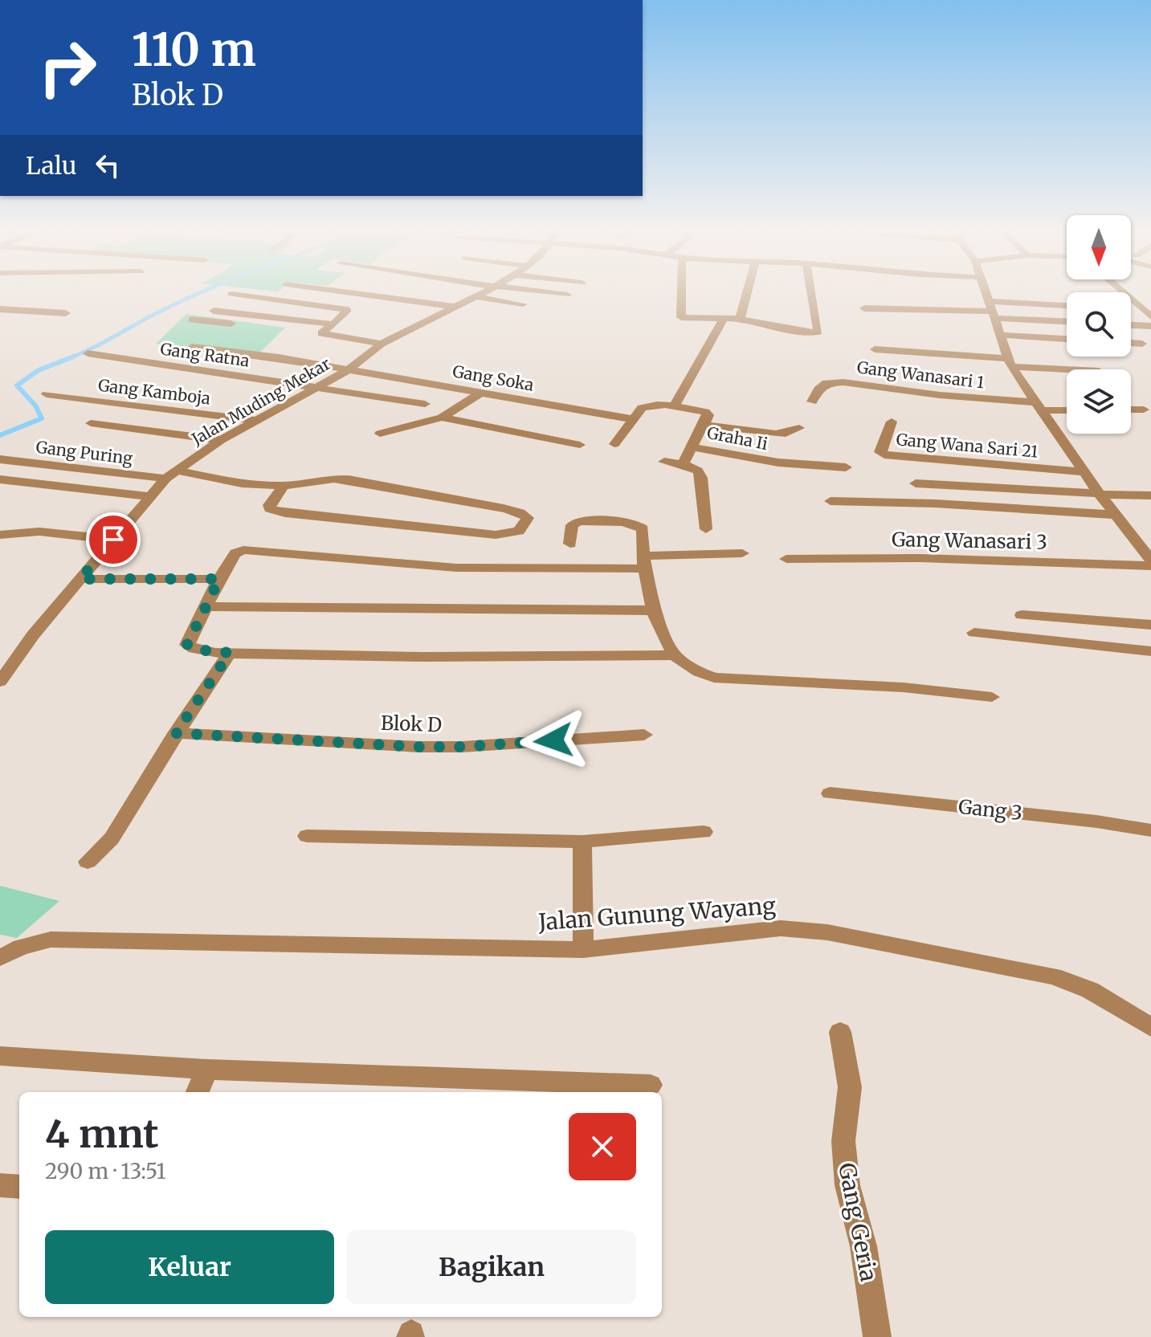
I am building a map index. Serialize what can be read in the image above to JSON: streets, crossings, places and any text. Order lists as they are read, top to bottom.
{
  "streets": {
    "street": [
      "Gang Ratna",
      "Gang Wanasari 1",
      "Gang Soka",
      "Gang Kamboja",
      "Jalan Muding Mekar",
      "Graha Ii",
      "Gang Wana Sari 21",
      "Gang Puring",
      "Gang Wanasari 3",
      "Blok D",
      "Gang 3",
      "Jalan Gunung Wayang",
      "Gang Geria"
    ]
  },
  "crossings": [
    ["Gang Ratna", "Jalan Muding Mekar"],
    ["Gang Soka", "Jalan Muding Mekar"],
    ["Gang Kamboja", "Jalan Muding Mekar"],
    ["Jalan Muding Mekar", "Gang Puring"]
  ],
  "north": "bottom",
  "page": {
    "turn": ["110 m", "Blok D"],
    "then": "Lalu",
    "heading": ["4 mnt", "290 m · 13:51"],
    "buttons": ["Keluar", "Bagikan"]
  }
}
